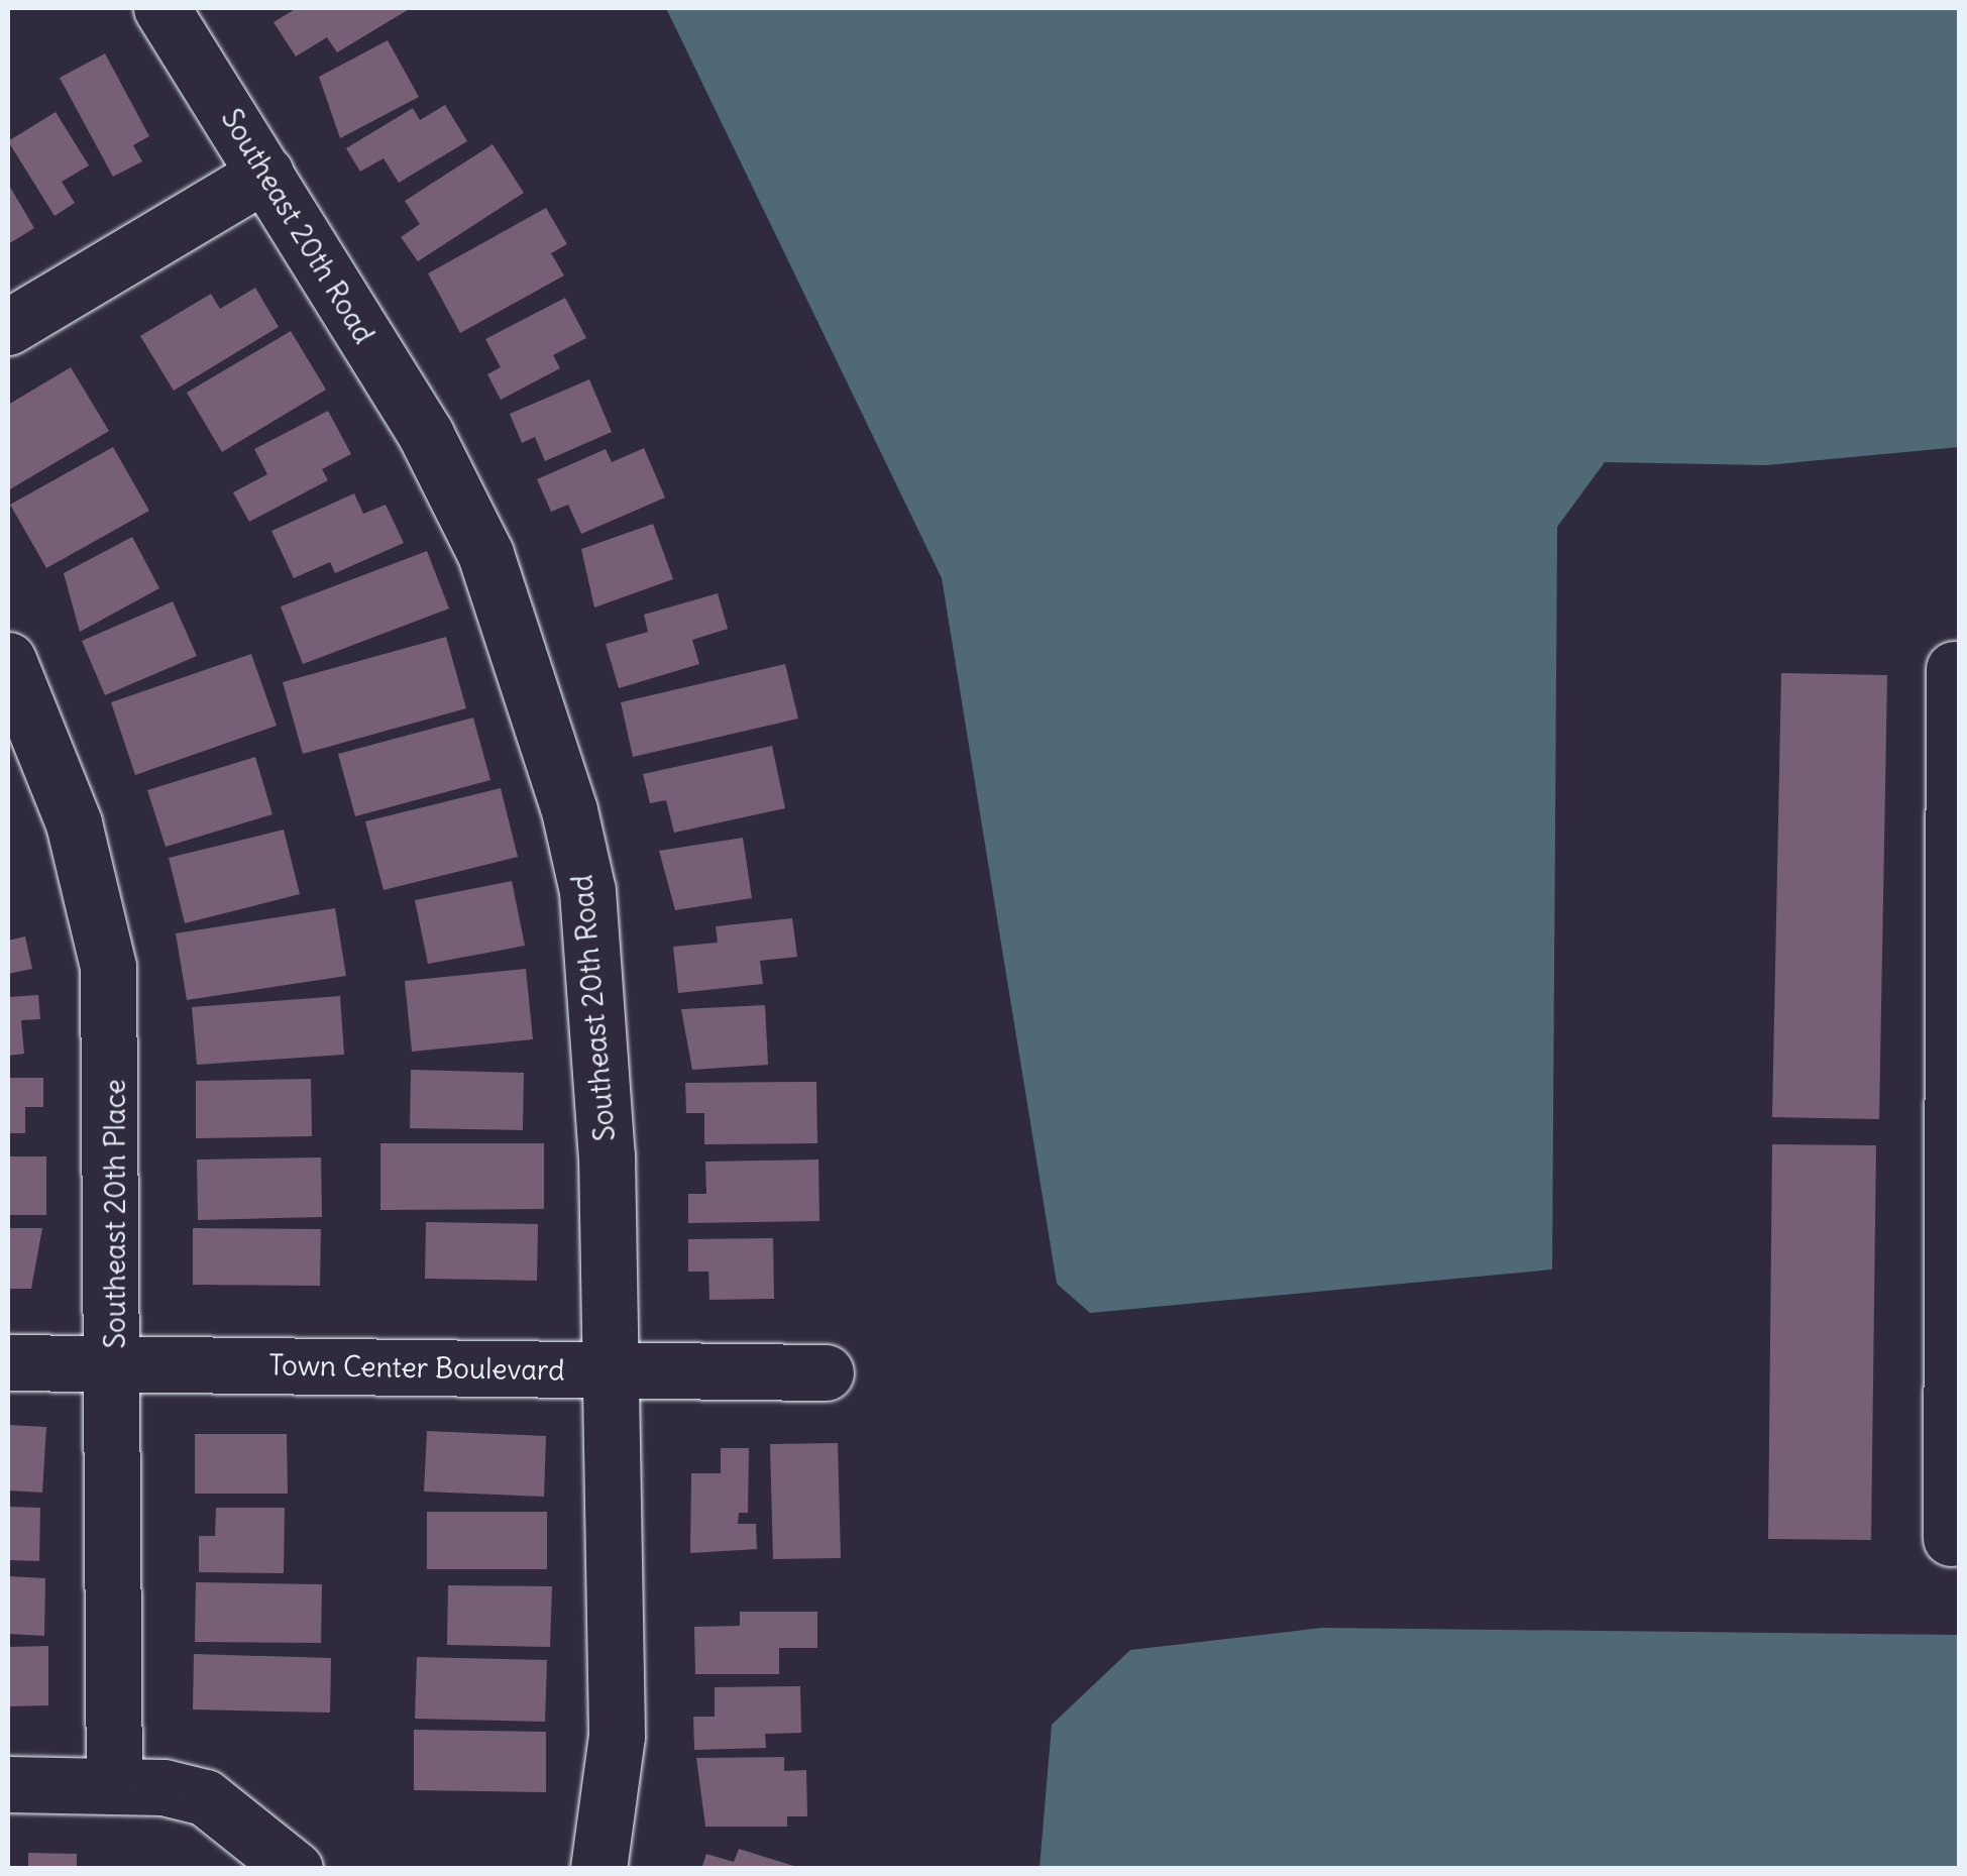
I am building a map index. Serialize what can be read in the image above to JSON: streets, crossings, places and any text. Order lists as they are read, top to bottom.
{
  "streets": {
    "street": ["Southeast 20th Road", "Southeast 20th Place", "Town Center Boulevard"]
  },
  "crossings": [
    ["Southeast 20th Road", "Town Center Boulevard"],
    ["Southeast 20th Place", "Town Center Boulevard"]
  ]
}
